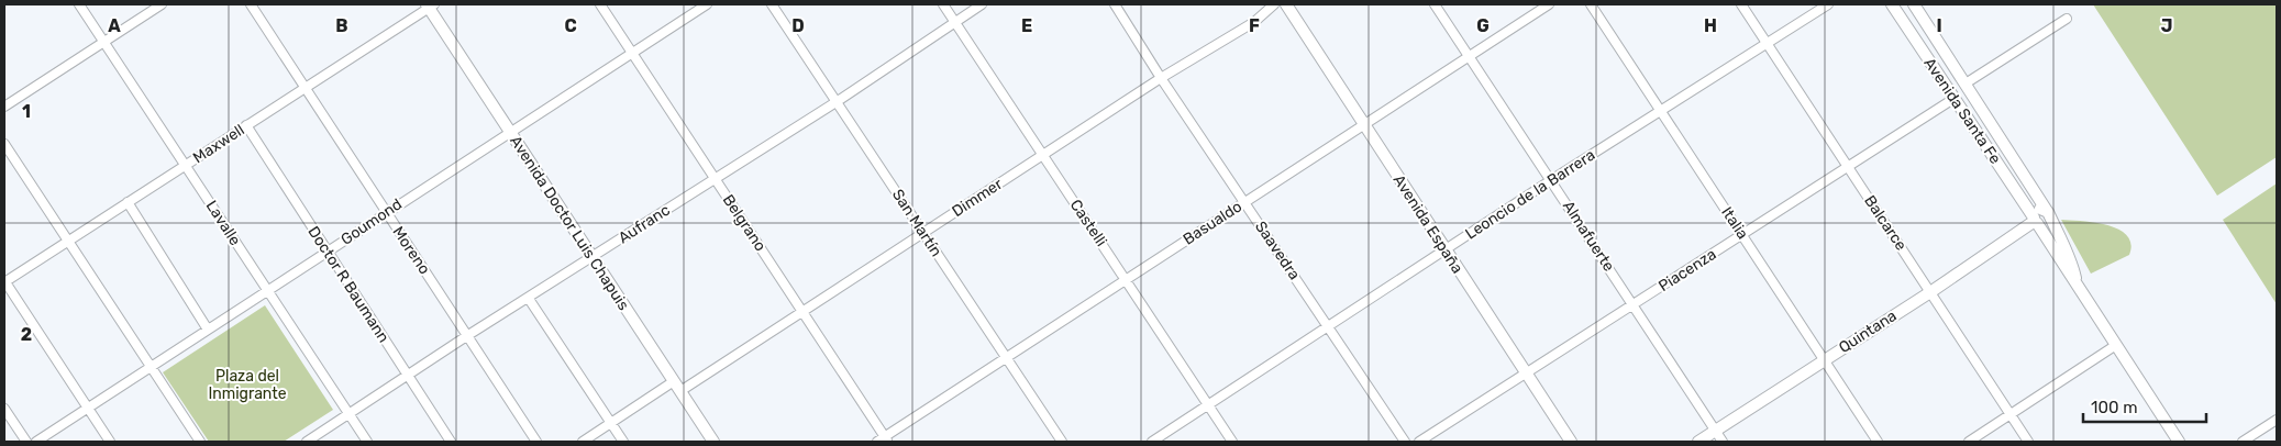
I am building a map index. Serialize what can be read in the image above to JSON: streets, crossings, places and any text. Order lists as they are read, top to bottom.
{
  "streets": {
    "main road": [
      "Avenida Santa Fe",
      "Avenida Doctor Luis Chapuis",
      "Avenida España",
      "Quintana"
    ],
    "street": [
      "Maxwell",
      "Leoncio de la Barrera",
      "Dimmer",
      "Goumond",
      "Lavalle",
      "Belgrano",
      "San Martín",
      "Castelli",
      "Basualdo",
      "Italia",
      "Balcarce",
      "Aufranc",
      "Almafuerte",
      "Moreno",
      "Saavedra",
      "Piacenza",
      "Doctor R Baumann"
    ]
  },
  "crossings": [
    ["Avenida Santa Fe", "Piacenza"],
    ["Avenida Santa Fe", "Quintana"],
    ["Maxwell", "Lavalle"],
    ["Maxwell", "Avenida Doctor Luis Chapuis"],
    ["Maxwell", "Moreno"],
    ["Maxwell", "Doctor R Baumann"],
    ["Leoncio de la Barrera", "Castelli"],
    ["Leoncio de la Barrera", "Italia"],
    ["Leoncio de la Barrera", "Balcarce"],
    ["Leoncio de la Barrera", "Avenida España"],
    ["Leoncio de la Barrera", "Almafuerte"],
    ["Leoncio de la Barrera", "Saavedra"],
    ["Dimmer", "Avenida Doctor Luis Chapuis"],
    ["Dimmer", "Belgrano"],
    ["Dimmer", "San Martín"],
    ["Dimmer", "Castelli"],
    ["Dimmer", "Saavedra"],
    ["Goumond", "Lavalle"],
    ["Goumond", "Avenida Doctor Luis Chapuis"],
    ["Goumond", "Belgrano"],
    ["Goumond", "Moreno"],
    ["Goumond", "Doctor R Baumann"],
    ["Lavalle", "Aufranc"],
    ["Avenida Doctor Luis Chapuis", "Aufranc"],
    ["Belgrano", "Basualdo"],
    ["Belgrano", "Aufranc"],
    ["San Martín", "Basualdo"],
    ["San Martín", "Aufranc"],
    ["Castelli", "Basualdo"],
    ["Castelli", "Aufranc"],
    ["Basualdo", "Avenida España"],
    ["Basualdo", "Almafuerte"],
    ["Basualdo", "Saavedra"],
    ["Italia", "Piacenza"],
    ["Italia", "Quintana"],
    ["Balcarce", "Piacenza"],
    ["Balcarce", "Quintana"],
    ["Aufranc", "Moreno"],
    ["Aufranc", "Doctor R Baumann"],
    ["Avenida España", "Piacenza"],
    ["Almafuerte", "Piacenza"],
    ["Almafuerte", "Quintana"]
  ],
  "parks": ["Plaza del Inmigrante"],
  "scale_bar": "100 m",
  "grid": {
    "columns": [
      "A",
      "B",
      "C",
      "D",
      "E",
      "F",
      "G",
      "H",
      "I",
      "J"
    ],
    "rows": ["1", "2"]
  }
}
